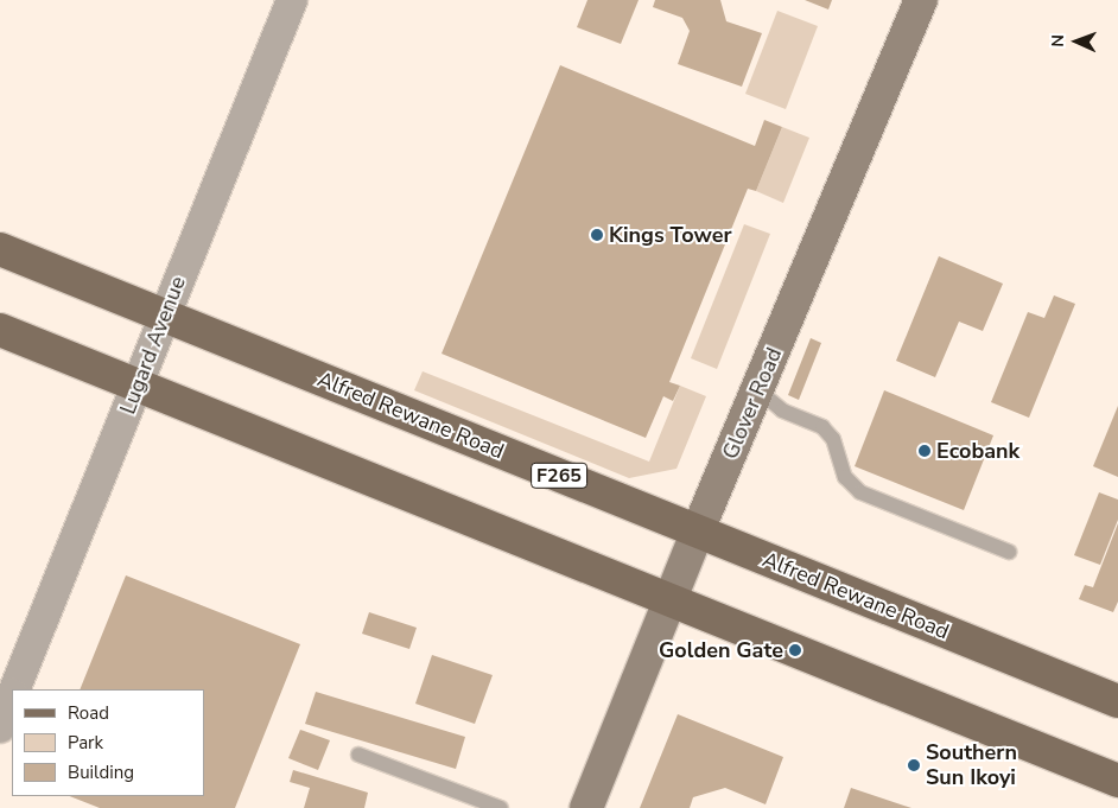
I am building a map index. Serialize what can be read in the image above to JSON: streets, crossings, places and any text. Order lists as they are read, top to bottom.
{
  "streets": {
    "main road": ["Alfred Rewane Road", "F265"],
    "street": ["Lugard Avenue", "Glover Road"]
  },
  "crossings": [
    ["Lugard Avenue", "Alfred Rewane Road"],
    ["Glover Road", "Alfred Rewane Road"]
  ],
  "places": [
    "Kings Tower",
    "Ecobank",
    "Golden Gate",
    "Southern Sun Ikoyi"
  ],
  "legend": ["Road", "Park", "Building"],
  "north": "left"
}
